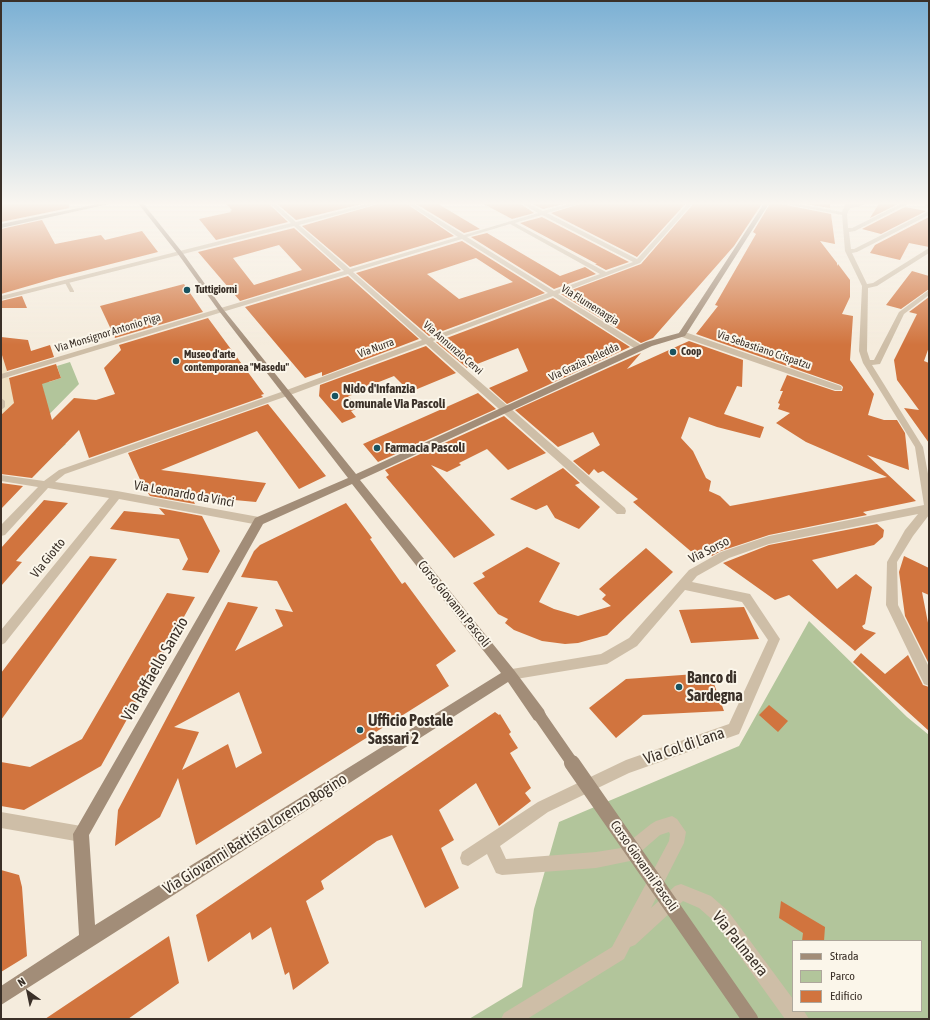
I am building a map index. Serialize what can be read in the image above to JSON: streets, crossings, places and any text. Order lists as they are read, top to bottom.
{
  "streets": {
    "street": [
      "Via Flumenargia",
      "Via Monsignor Antonio Piga",
      "Via Nurra",
      "Via Annunzio Cervi",
      "Via Sebastiano Crispatzu",
      "Via Grazia Deledda",
      "Via Leonardo da Vinci",
      "Via Sorso",
      "Via Giotto",
      "Corso Giovanni Pascoli",
      "Via Raffaello Sanzio",
      "Via Col di Lana",
      "Via Giovanni Battista Lorenzo Bogino",
      "Via Palmaera"
    ]
  },
  "crossings": [
    ["Via Flumenargia", "Via Nurra"],
    ["Via Flumenargia", "Via Grazia Deledda"],
    ["Via Monsignor Antonio Piga", "Via Annunzio Cervi"],
    ["Via Monsignor Antonio Piga", "Corso Giovanni Pascoli"],
    ["Via Nurra", "Via Annunzio Cervi"],
    ["Via Nurra", "Via Leonardo da Vinci"],
    ["Via Nurra", "Corso Giovanni Pascoli"],
    ["Via Annunzio Cervi", "Via Grazia Deledda"],
    ["Via Sebastiano Crispatzu", "Via Grazia Deledda"],
    ["Via Grazia Deledda", "Corso Giovanni Pascoli"],
    ["Via Leonardo da Vinci", "Via Giotto"],
    ["Via Leonardo da Vinci", "Via Raffaello Sanzio"],
    ["Via Sorso", "Corso Giovanni Pascoli"],
    ["Via Sorso", "Via Col di Lana"],
    ["Via Sorso", "Via Giovanni Battista Lorenzo Bogino"],
    ["Corso Giovanni Pascoli", "Via Giovanni Battista Lorenzo Bogino"]
  ],
  "places": [
    "Tuttigiorni",
    "Coop",
    "Museo d'arte contemporanea \"Masedu\"",
    "Nido d'Infanzia Comunale Via Pascoli",
    "Farmacia Pascoli",
    "Banco di Sardegna",
    "Ufficio Postale Sassari 2"
  ],
  "legend": ["Strada", "Parco", "Edificio"],
  "north": "top left"
}
